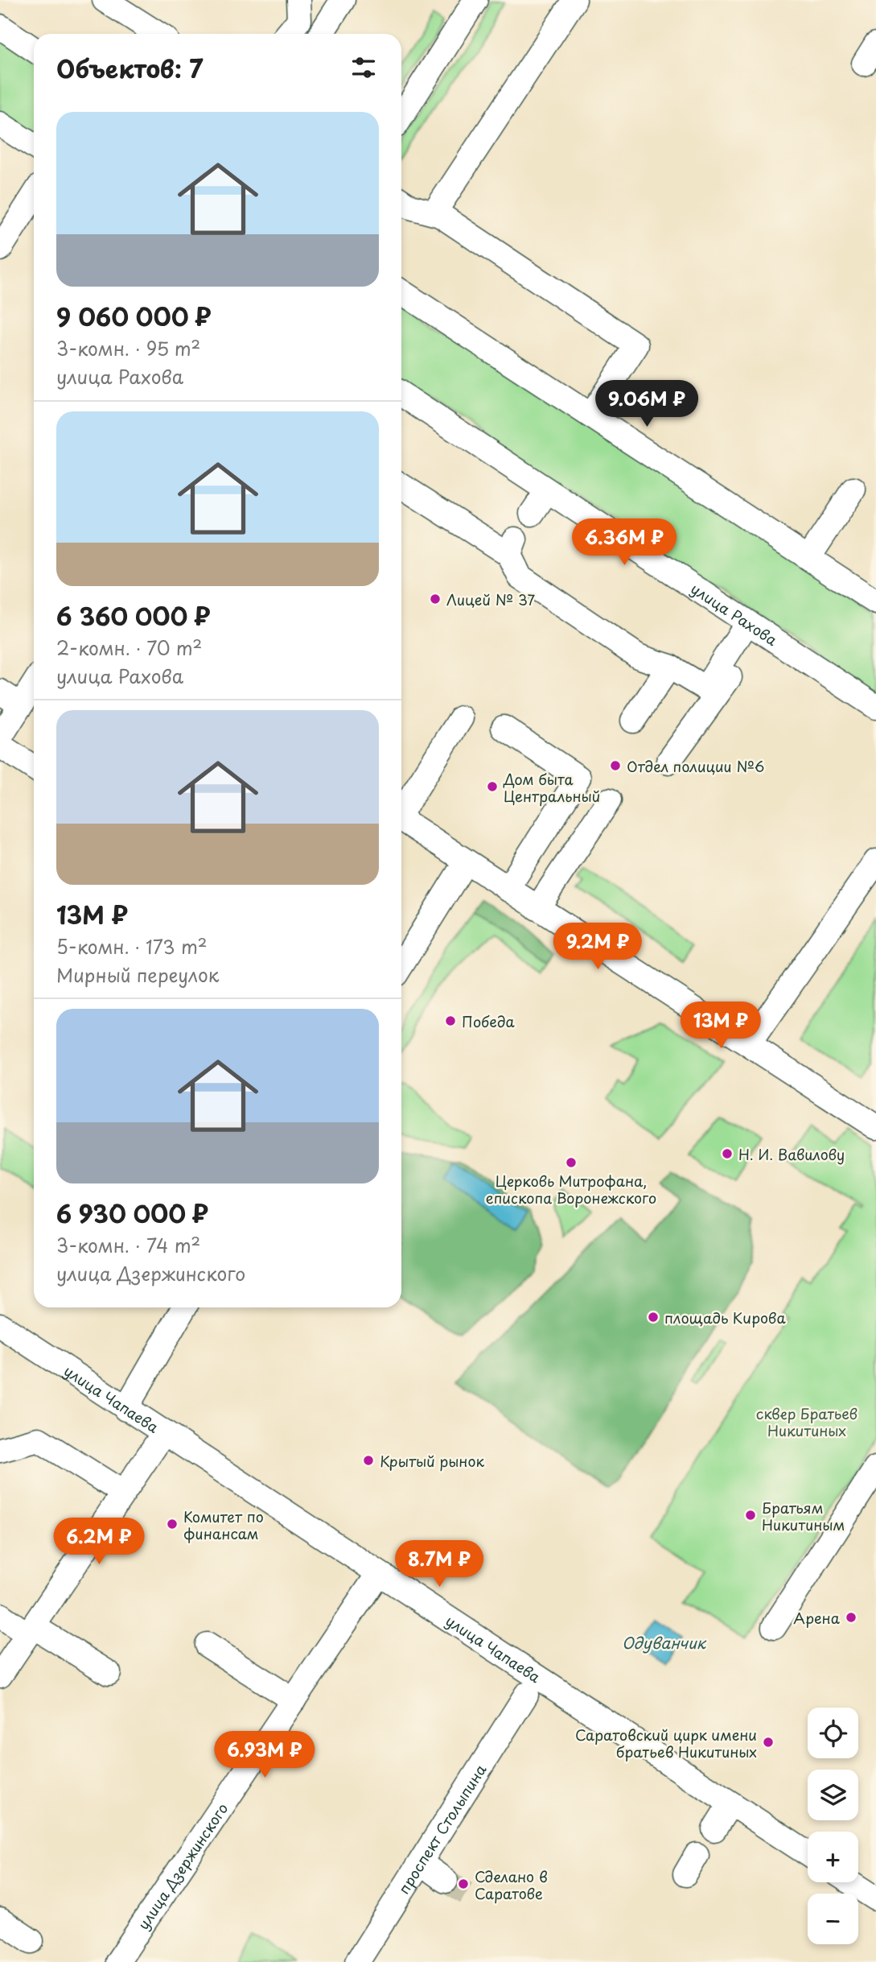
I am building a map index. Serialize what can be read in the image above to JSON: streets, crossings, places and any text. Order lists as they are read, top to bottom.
{
  "streets": {
    "street": [
      "улица Рахова",
      "улица Чапаева",
      "проспект Столыпина",
      "улица Дзержинского"
    ]
  },
  "crossings": [
    ["улица Чапаева", "улица Дзержинского"]
  ],
  "water": ["Одуванчик"],
  "parks": ["сквер Братьев Никитиных"],
  "places": [
    "Лицей № 37",
    "Отдел полиции №6",
    "Дом быта Центральный",
    "Победа",
    "Н. И. Вавилову",
    "Церковь Митрофана, епископа Воронежского",
    "площадь Кирова",
    "Крытый рынок",
    "Братьям Никитиным",
    "Комитет по финансам",
    "Арена",
    "Саратовский цирк имени братьев Никитиных",
    "Сделано в Саратове"
  ],
  "page": {
    "heading": "Объектов: 7",
    "list": [
      {
        "name": "9 060 000 ₽",
        "note": "3-комн. · 95 m² · улица Рахова"
      },
      {
        "name": "6 360 000 ₽",
        "note": "2-комн. · 70 m² · улица Рахова"
      },
      {
        "name": "13M ₽",
        "note": "5-комн. · 173 m² · Мирный переулок"
      },
      {
        "name": "6 930 000 ₽",
        "note": "3-комн. · 74 m² · улица Дзержинского"
      }
    ],
    "price": [
      "9.06M ₽",
      "6.36M ₽",
      "9.2M ₽",
      "13M ₽",
      "6.2M ₽",
      "8.7M ₽",
      "6.93M ₽"
    ],
    "map_buttons": ["+", "−"]
  }
}
